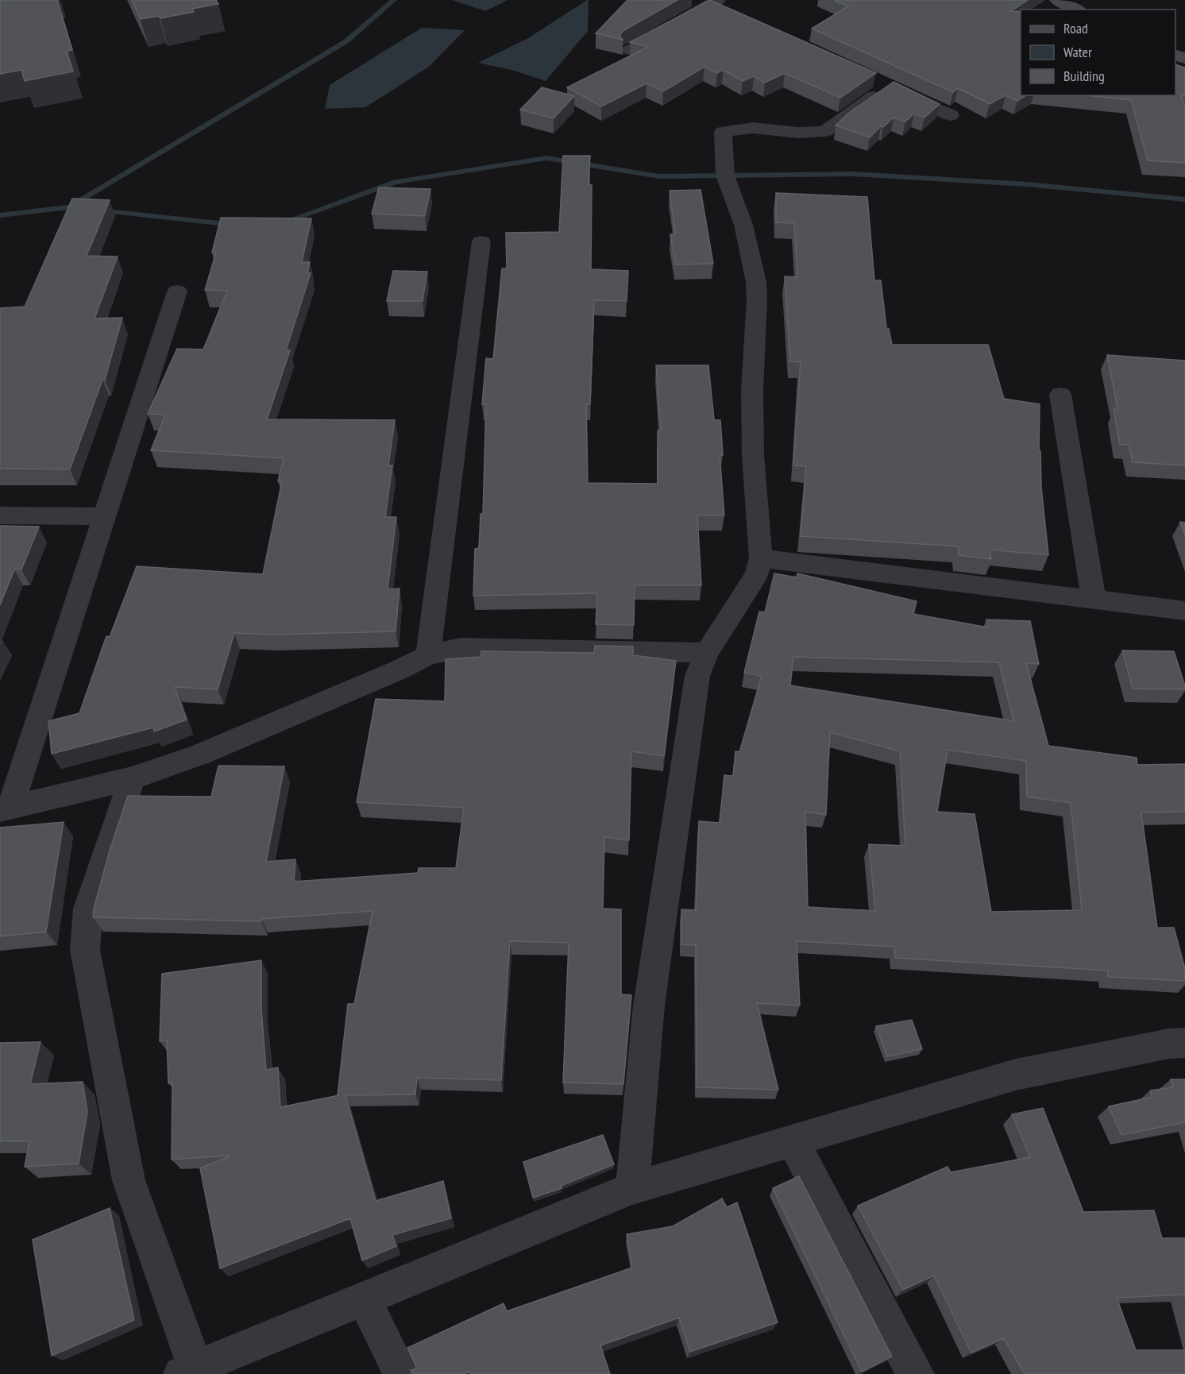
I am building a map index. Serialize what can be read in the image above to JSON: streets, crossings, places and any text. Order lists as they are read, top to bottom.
{
  "legend": ["Road", "Water", "Building"]
}
